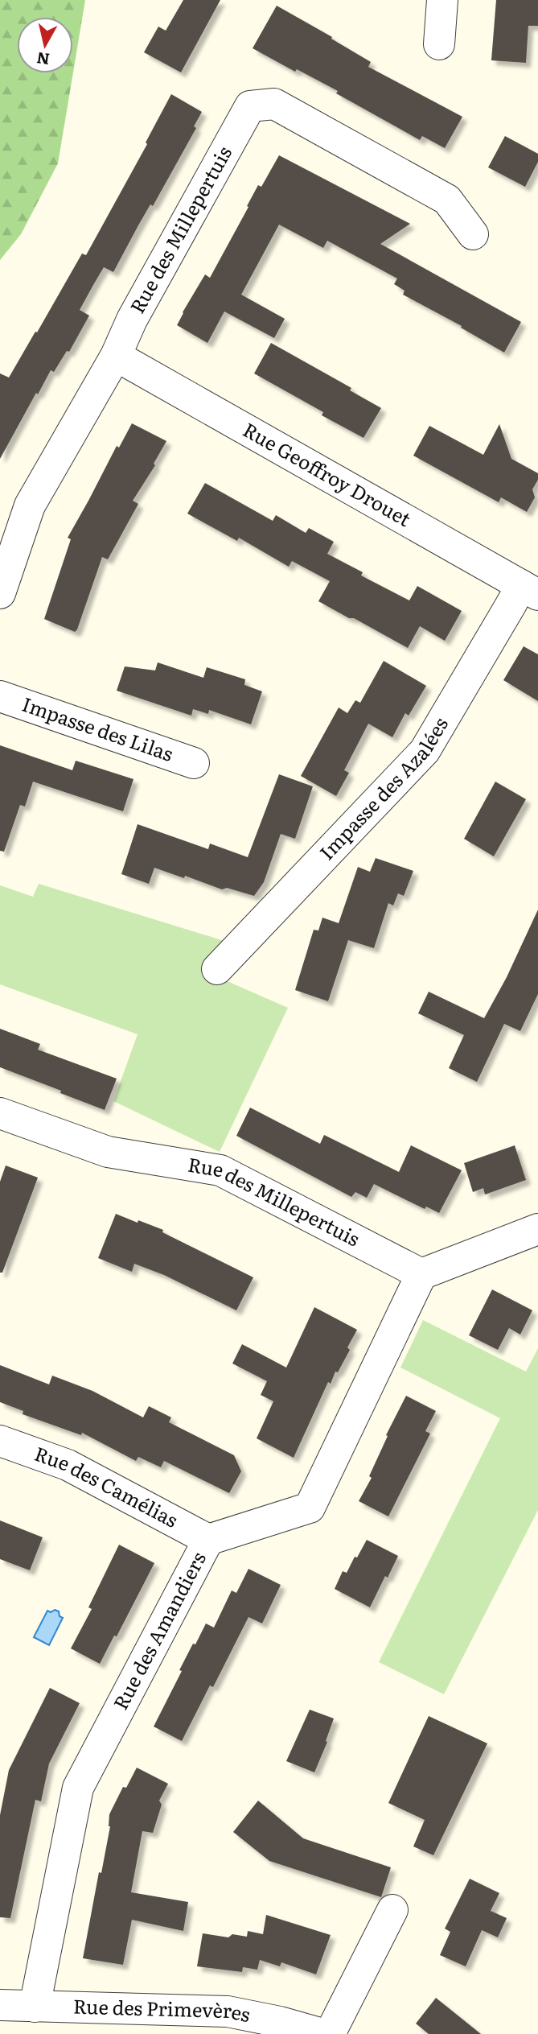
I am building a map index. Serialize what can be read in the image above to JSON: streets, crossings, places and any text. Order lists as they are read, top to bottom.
{
  "streets": {
    "street": [
      "Rue des Millepertuis",
      "Rue Geoffroy Drouet",
      "Impasse des Lilas",
      "Impasse des Azalées",
      "Rue des Camélias",
      "Rue des Amandiers",
      "Rue des Primevères"
    ]
  },
  "crossings": [
    ["Rue des Millepertuis", "Rue Geoffroy Drouet"],
    ["Rue des Millepertuis", "Rue des Amandiers"],
    ["Rue Geoffroy Drouet", "Impasse des Azalées"],
    ["Rue des Camélias", "Rue des Amandiers"],
    ["Rue des Amandiers", "Rue des Primevères"]
  ],
  "north": "bottom"
}
